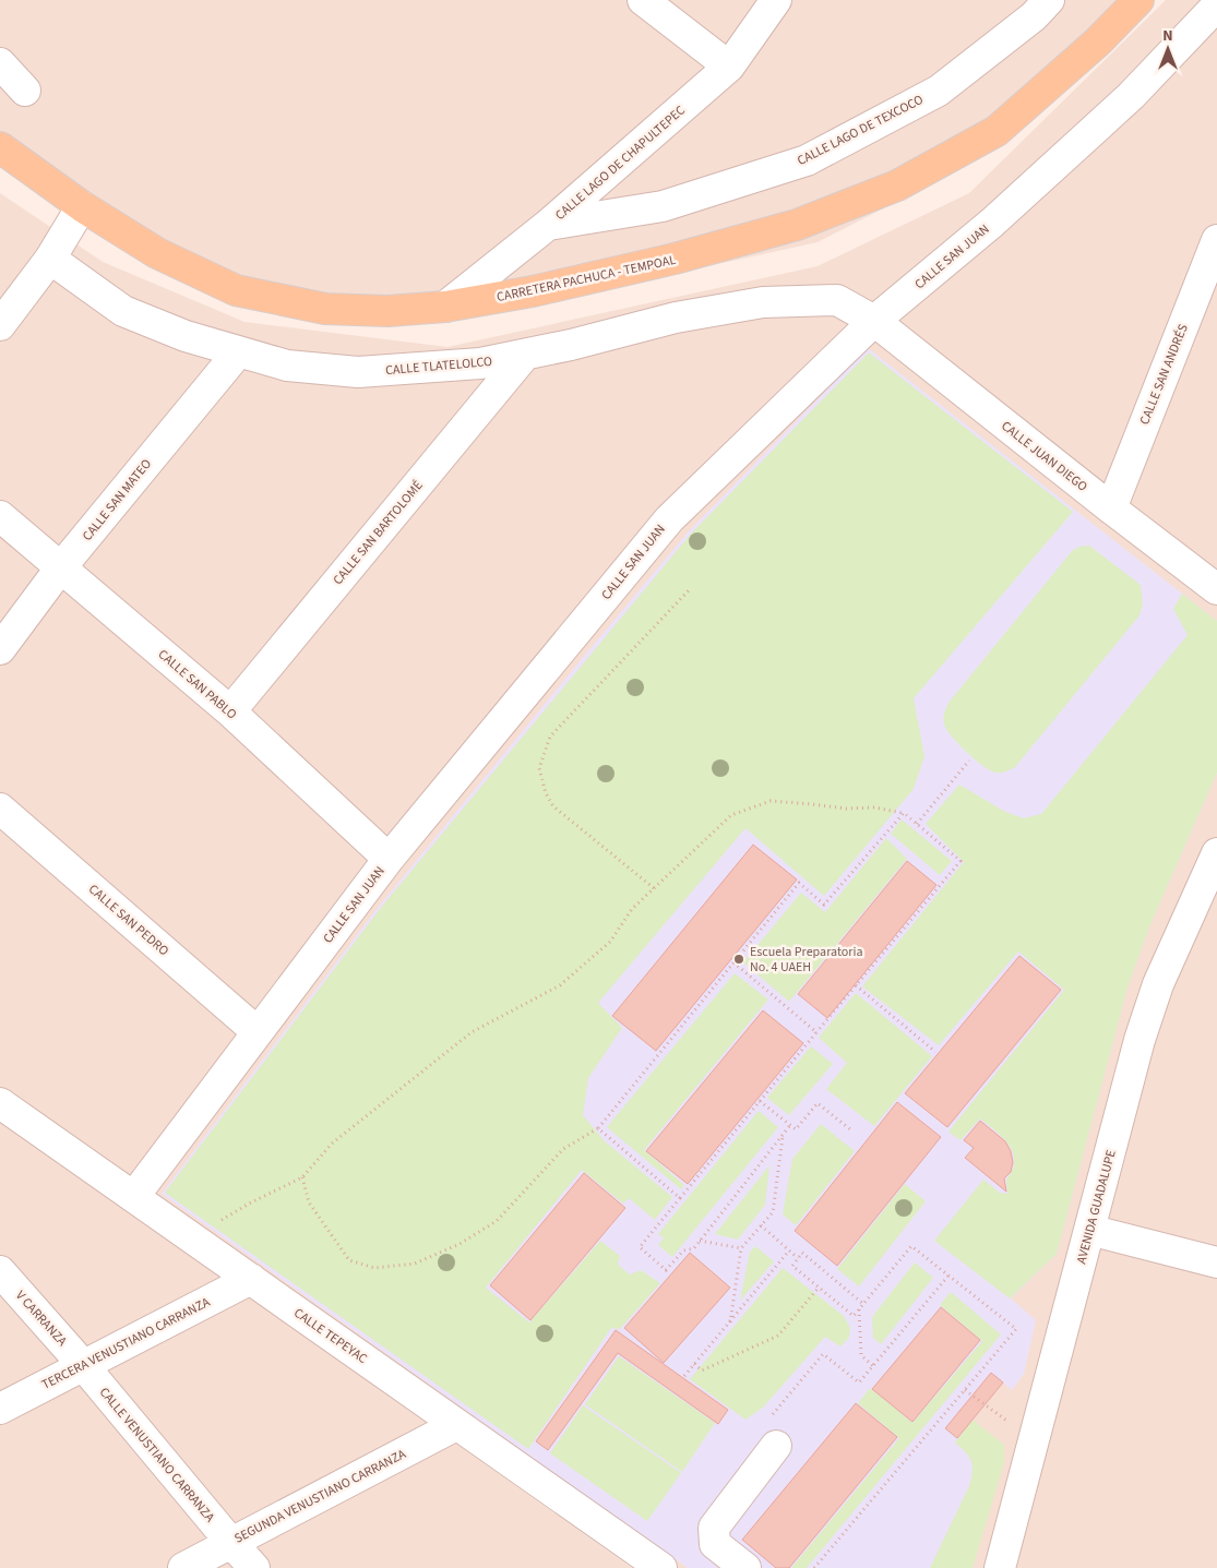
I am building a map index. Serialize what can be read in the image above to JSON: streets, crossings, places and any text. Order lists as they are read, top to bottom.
{
  "streets": {
    "main road": ["CARRETERA PACHUCA - TEMPOAL"],
    "street": [
      "CALLE LAGO DE TEXCOCO",
      "CALLE LAGO DE CHAPULTEPEC",
      "CALLE SAN JUAN",
      "CALLE TLATELOLCO",
      "CALLE SAN ANDRÉS",
      "CALLE JUAN DIEGO",
      "CALLE SAN MATEO",
      "CALLE SAN BARTOLOMÉ",
      "CALLE SAN PABLO",
      "CALLE SAN PEDRO",
      "AVENIDA GUADALUPE",
      "V CARRANZA",
      "CALLE TEPEYAC",
      "TERCERA VENUSTIANO CARRANZA",
      "CALLE VENUSTIANO CARRANZA",
      "SEGUNDA VENUSTIANO CARRANZA"
    ]
  },
  "crossings": [
    ["CALLE LAGO DE TEXCOCO", "CALLE LAGO DE CHAPULTEPEC"],
    ["CALLE LAGO DE CHAPULTEPEC", "CARRETERA PACHUCA - TEMPOAL"],
    ["CALLE SAN JUAN", "CALLE TLATELOLCO"],
    ["CALLE SAN JUAN", "CALLE JUAN DIEGO"],
    ["CALLE SAN JUAN", "CALLE SAN PABLO"],
    ["CALLE SAN JUAN", "CALLE SAN PEDRO"],
    ["CALLE SAN JUAN", "CALLE TEPEYAC"],
    ["CALLE TLATELOLCO", "CALLE JUAN DIEGO"],
    ["CALLE TLATELOLCO", "CALLE SAN MATEO"],
    ["CALLE TLATELOLCO", "CALLE SAN BARTOLOMÉ"],
    ["CALLE SAN ANDRÉS", "CALLE JUAN DIEGO"],
    ["CALLE SAN MATEO", "CALLE SAN PABLO"],
    ["CALLE SAN BARTOLOMÉ", "CALLE SAN PABLO"],
    ["V CARRANZA", "TERCERA VENUSTIANO CARRANZA"],
    ["V CARRANZA", "CALLE VENUSTIANO CARRANZA"],
    ["CALLE TEPEYAC", "TERCERA VENUSTIANO CARRANZA"],
    ["CALLE TEPEYAC", "SEGUNDA VENUSTIANO CARRANZA"],
    ["TERCERA VENUSTIANO CARRANZA", "CALLE VENUSTIANO CARRANZA"],
    ["CALLE VENUSTIANO CARRANZA", "SEGUNDA VENUSTIANO CARRANZA"]
  ],
  "places": ["Escuela Preparatoria No. 4 UAEH"],
  "north": "top"
}
